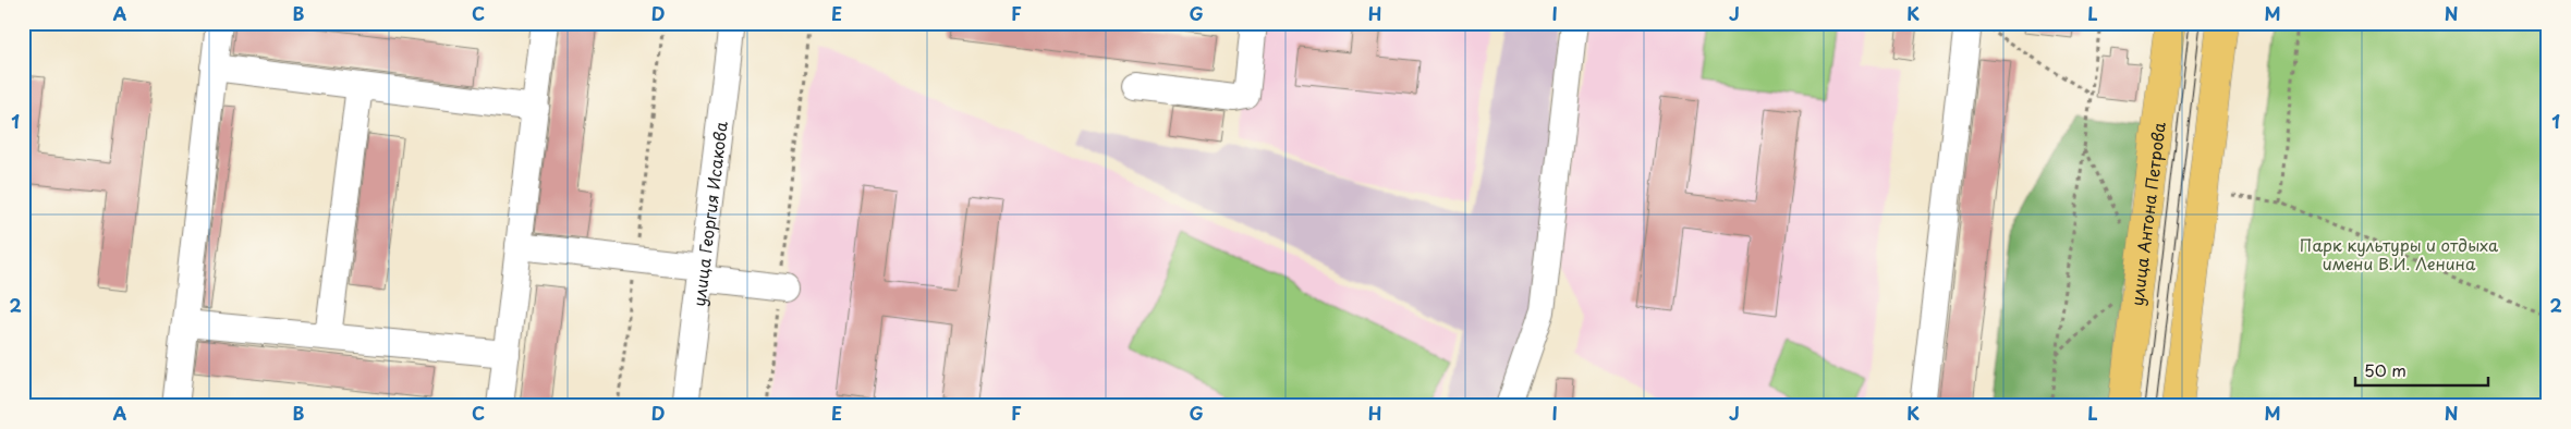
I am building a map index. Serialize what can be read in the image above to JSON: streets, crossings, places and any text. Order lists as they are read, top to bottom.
{
  "streets": {
    "main road": ["улица Антона Петрова"],
    "street": ["улица Георгия Исакова"]
  },
  "parks": ["Парк культуры и отдыха имени В.И. Ленина"],
  "scale_bar": "50 m",
  "grid": {
    "columns": [
      "A",
      "B",
      "C",
      "D",
      "E",
      "F",
      "G",
      "H",
      "I",
      "J",
      "K",
      "L",
      "M",
      "N"
    ],
    "rows": ["1", "2"]
  }
}
